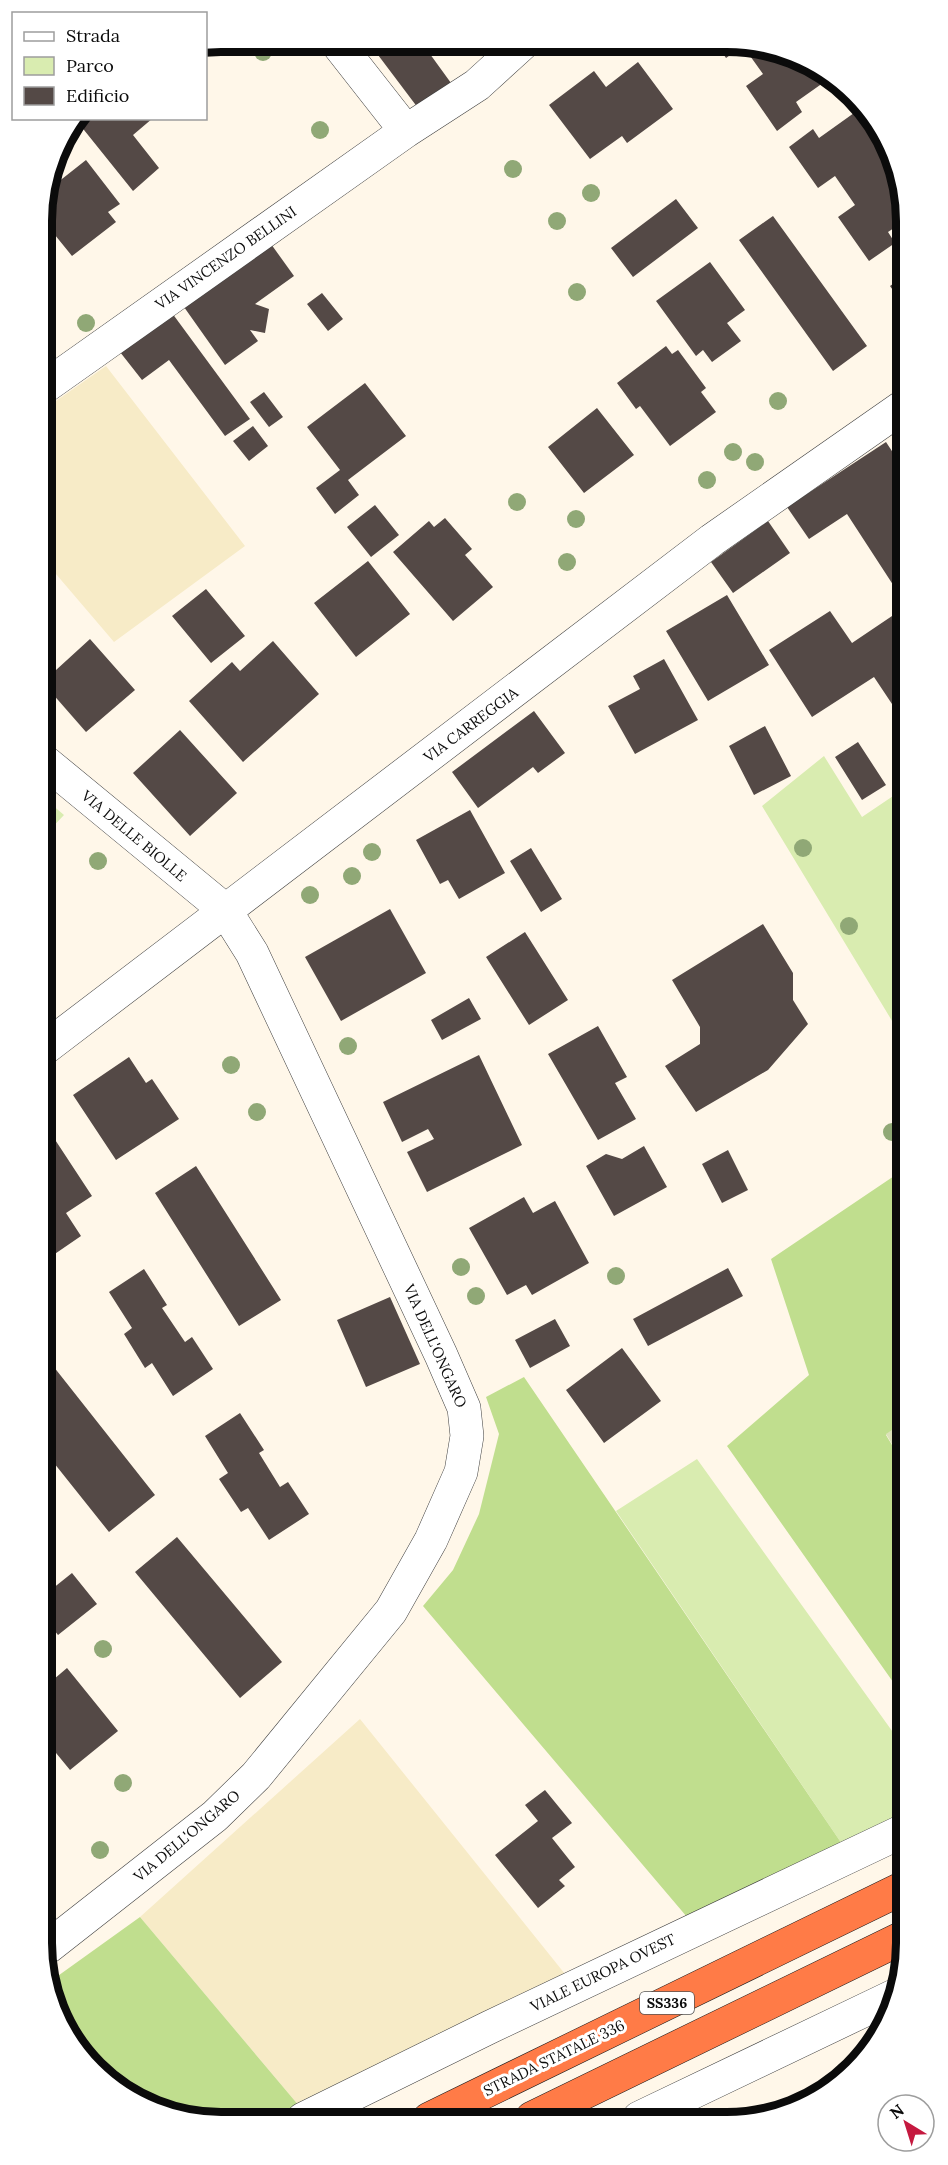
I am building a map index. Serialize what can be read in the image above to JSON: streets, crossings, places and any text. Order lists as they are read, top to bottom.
{
  "streets": {
    "highway": ["SS336", "STRADA STATALE 336"],
    "street": [
      "VIA VINCENZO BELLINI",
      "VIA CARREGGIA",
      "VIA DELLE BIOLLE",
      "VIA DELL'ONGARO",
      "VIALE EUROPA OVEST"
    ]
  },
  "crossings": [
    ["VIA CARREGGIA", "VIA DELLE BIOLLE"],
    ["VIA CARREGGIA", "VIA DELL'ONGARO"],
    ["VIA DELLE BIOLLE", "VIA DELL'ONGARO"]
  ],
  "legend": ["Strada", "Parco", "Edificio"],
  "north": "top left"
}
